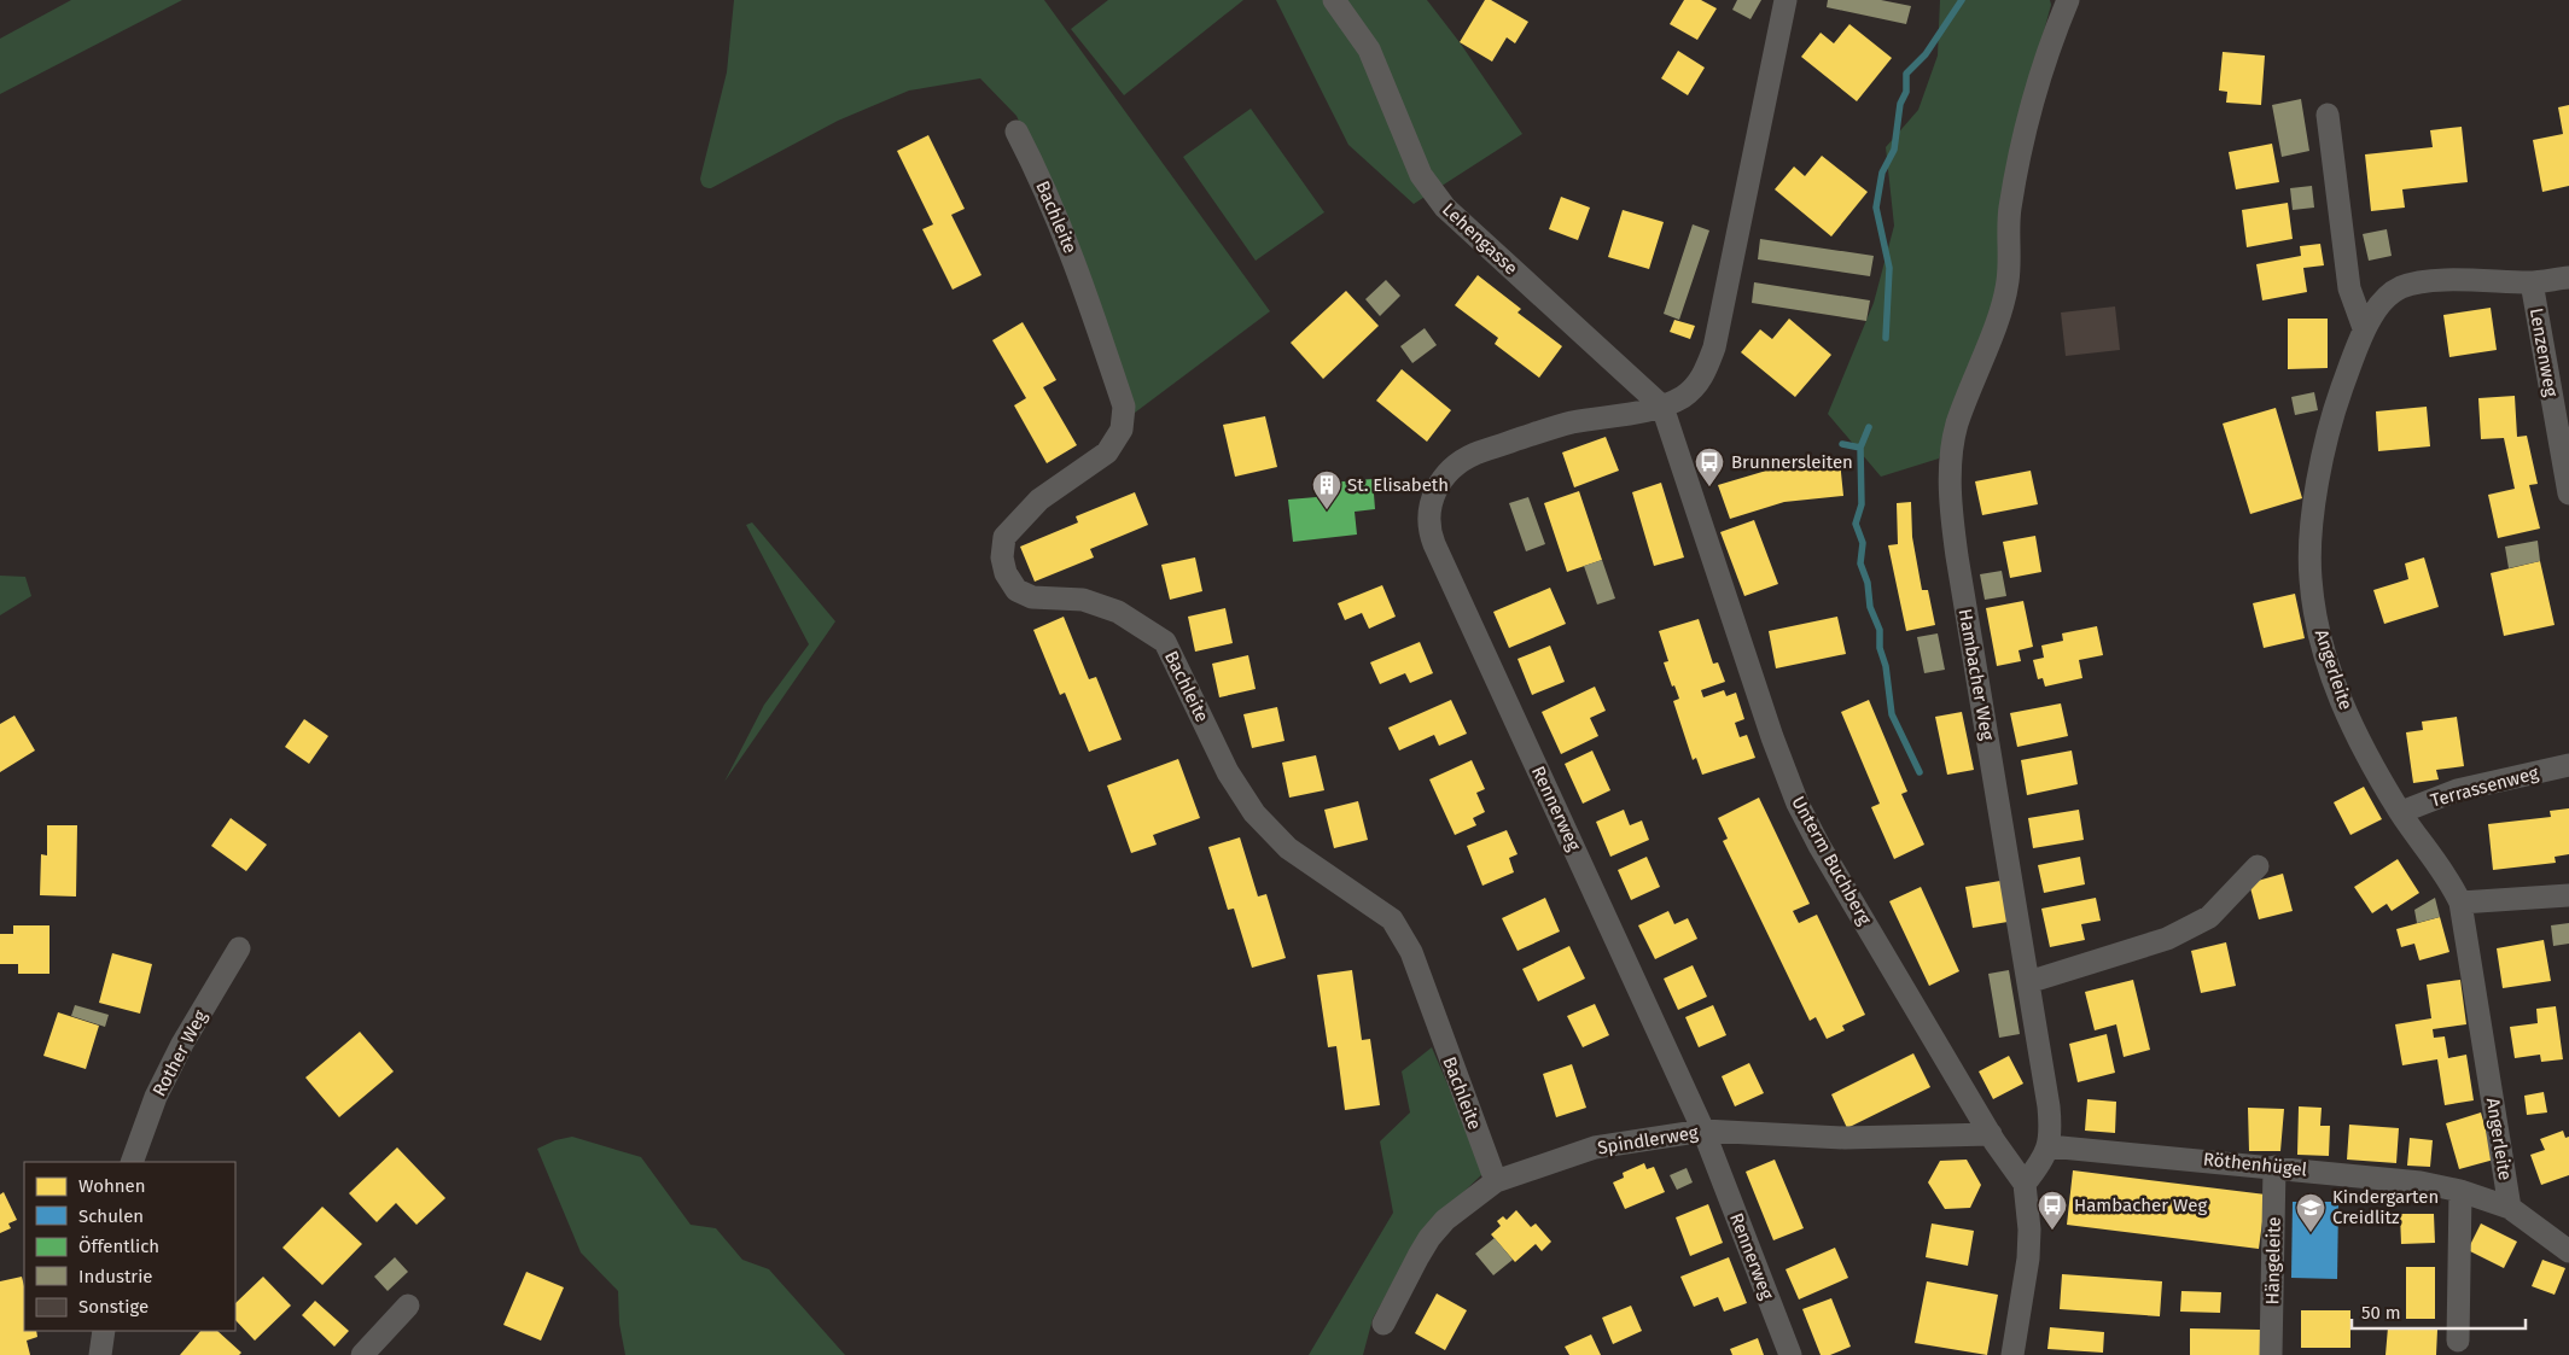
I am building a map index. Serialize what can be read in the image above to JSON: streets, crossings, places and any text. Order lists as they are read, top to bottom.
{
  "streets": {
    "street": [
      "Bachleite",
      "Lehengasse",
      "Lenzenweg",
      "Angerleite",
      "Hambacher Weg",
      "Terrassenweg",
      "Rennerweg",
      "Unterm Buchberg",
      "Rother Weg",
      "Spindlerweg",
      "Röthenhügel",
      "Hängeleite"
    ]
  },
  "crossings": [
    ["Bachleite", "Spindlerweg"],
    ["Lehengasse", "Rennerweg"],
    ["Lehengasse", "Unterm Buchberg"],
    ["Lenzenweg", "Angerleite"],
    ["Angerleite", "Terrassenweg"],
    ["Angerleite", "Röthenhügel"],
    ["Hambacher Weg", "Unterm Buchberg"],
    ["Hambacher Weg", "Röthenhügel"],
    ["Rennerweg", "Unterm Buchberg"],
    ["Rennerweg", "Spindlerweg"],
    ["Unterm Buchberg", "Spindlerweg"],
    ["Röthenhügel", "Hängeleite"]
  ],
  "places": {
    "bus stop": ["Brunnersleiten", "Hambacher Weg"],
    "building": ["St. Elisabeth"],
    "school or university": ["Kindergarten Creidlitz"]
  },
  "legend": [
    "Wohnen",
    "Schulen",
    "Öffentlich",
    "Industrie",
    "Sonstige"
  ],
  "scale_bar": "50 m"
}
